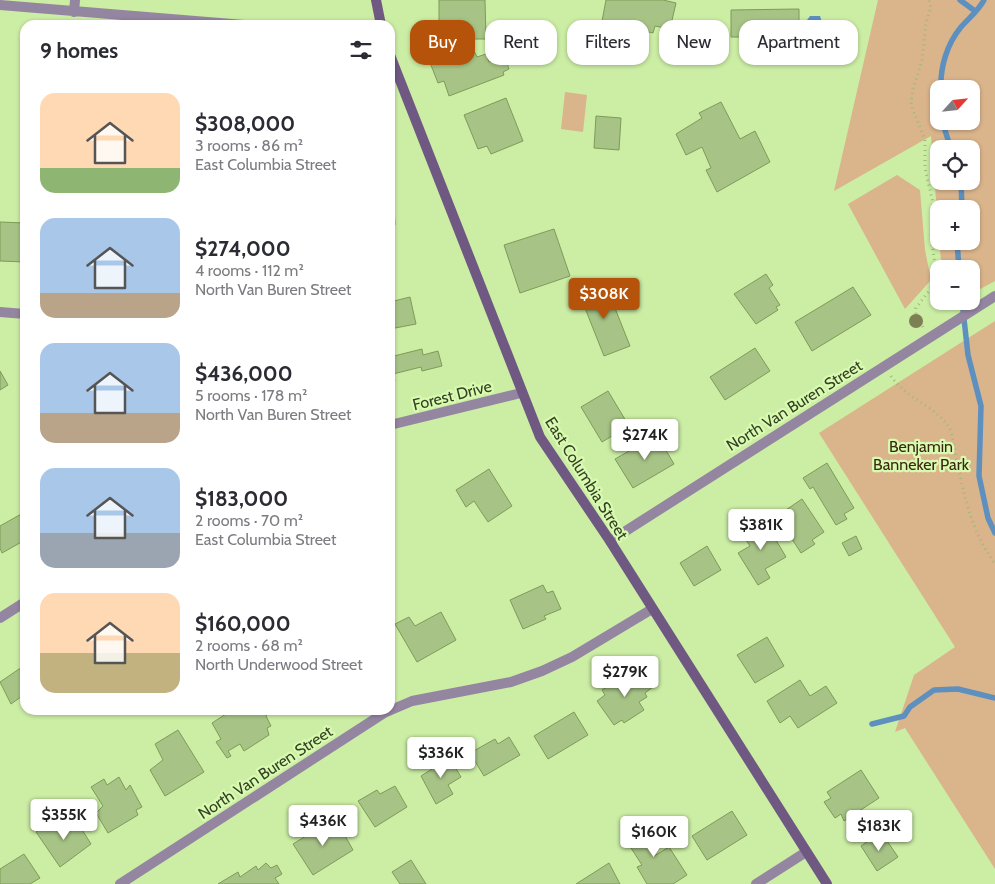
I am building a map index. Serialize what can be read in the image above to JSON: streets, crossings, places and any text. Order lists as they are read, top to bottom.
{
  "streets": {
    "street": ["Forest Drive", "North Van Buren Street", "East Columbia Street"]
  },
  "crossings": [
    ["Forest Drive", "East Columbia Street"],
    ["North Van Buren Street", "East Columbia Street"]
  ],
  "parks": ["Benjamin Banneker Park"],
  "north": "top right",
  "page": {
    "chip": [
      "Buy",
      "Rent",
      "Filters",
      "New",
      "Apartment"
    ],
    "heading": "9 homes",
    "map_buttons": ["+", "−"],
    "list": [
      {
        "name": "$308,000",
        "note": "3 rooms · 86 m² · East Columbia Street"
      },
      {
        "name": "$274,000",
        "note": "4 rooms · 112 m² · North Van Buren Street"
      },
      {
        "name": "$436,000",
        "note": "5 rooms · 178 m² · North Van Buren Street"
      },
      {
        "name": "$183,000",
        "note": "2 rooms · 70 m² · East Columbia Street"
      },
      {
        "name": "$160,000",
        "note": "2 rooms · 68 m² · North Underwood Street"
      }
    ],
    "price": [
      "$308K",
      "$274K",
      "$381K",
      "$279K",
      "$336K",
      "$355K",
      "$436K",
      "$183K",
      "$160K"
    ]
  }
}
